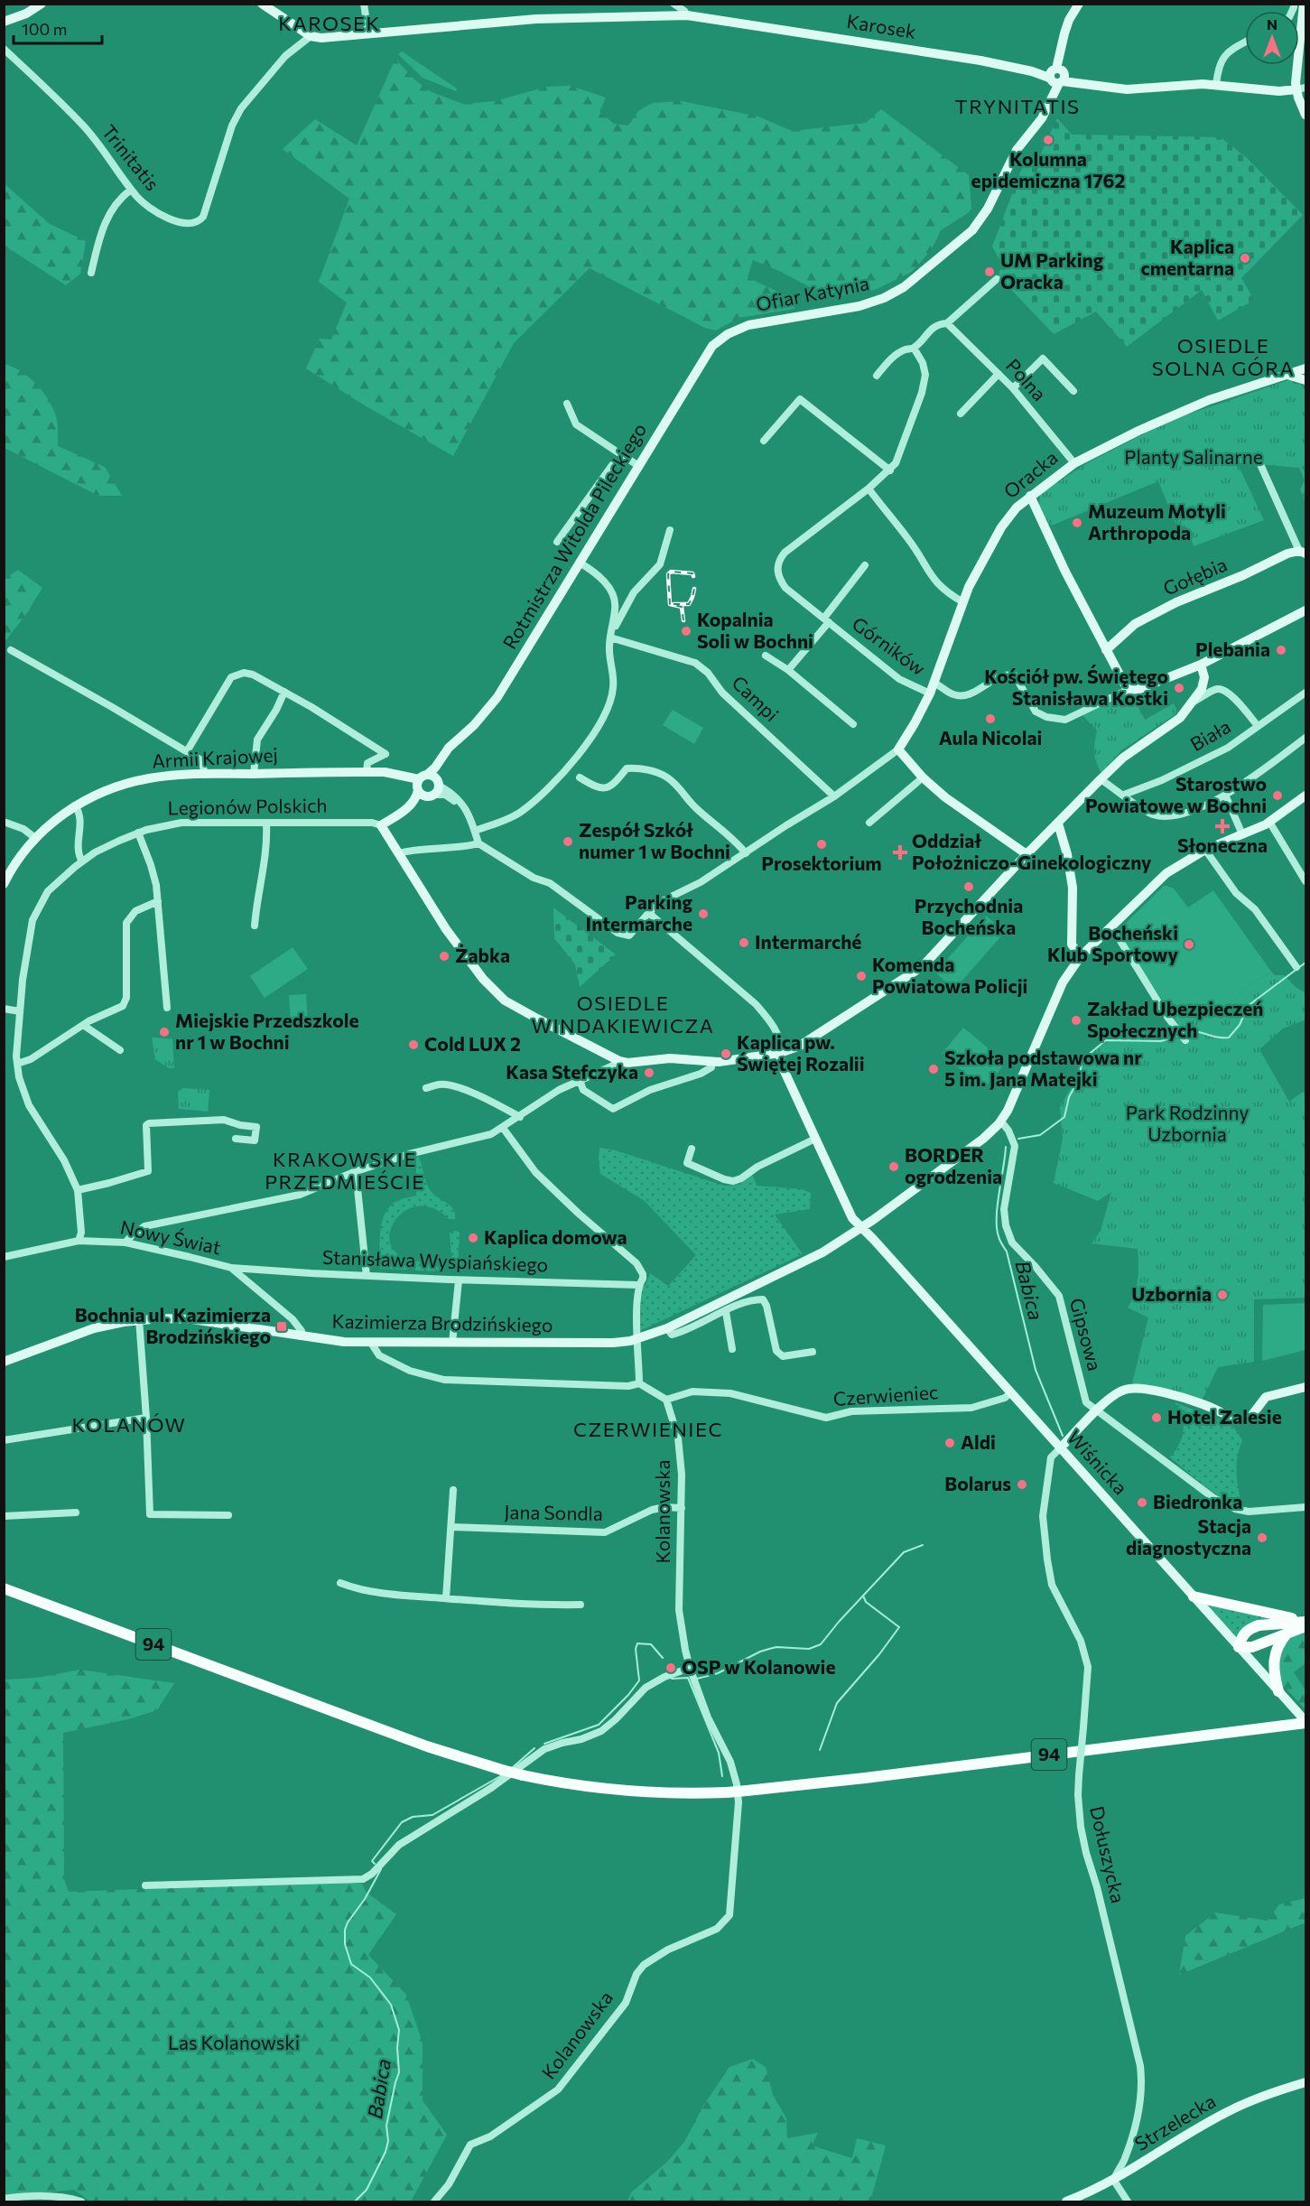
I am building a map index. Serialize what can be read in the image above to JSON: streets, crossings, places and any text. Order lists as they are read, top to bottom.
{
  "streets": {
    "main road": ["94"],
    "street": [
      "Karosek",
      "Trinitatis",
      "Ofiar Katynia",
      "Polna",
      "Oracka",
      "Rotmistrza Witolda Pileckiego",
      "Gołębia",
      "Górników",
      "Campi",
      "Biała",
      "Armii Krajowej",
      "Legionów Polskich",
      "Nowy Świat",
      "Stanisława Wyspiańskiego",
      "Kazimierza Brodzińskiego",
      "Gipsowa",
      "Czerwieniec",
      "Wiśnicka",
      "Kolanowska",
      "Jana Sondla",
      "Dołuszycka",
      "Strzelecka"
    ]
  },
  "crossings": [
    ["Karosek", "Trinitatis"],
    ["Karosek", "Ofiar Katynia"],
    ["Ofiar Katynia", "Rotmistrza Witolda Pileckiego"],
    ["Polna", "Oracka"],
    ["Oracka", "Górników"],
    ["Rotmistrza Witolda Pileckiego", "Armii Krajowej"],
    ["Legionów Polskich", "Nowy Świat"],
    ["Nowy Świat", "Stanisława Wyspiańskiego"],
    ["Nowy Świat", "Kazimierza Brodzińskiego"],
    ["Kazimierza Brodzińskiego", "Gipsowa"],
    ["Kazimierza Brodzińskiego", "Wiśnicka"],
    ["Czerwieniec", "Wiśnicka"],
    ["Czerwieniec", "Kolanowska"],
    ["Wiśnicka", "94"],
    ["Wiśnicka", "Dołuszycka"],
    ["Kolanowska", "Jana Sondla"],
    ["Dołuszycka", "Strzelecka"]
  ],
  "districts": [
    "KAROSEK",
    "TRYNITATIS",
    "OSIEDLE SOLNA GÓRA",
    "OSIEDLE WINDAKIEWICZA",
    "KRAKOWSKIE PRZEDMIEŚCIE",
    "KOLANÓW",
    "CZERWIENIEC"
  ],
  "water": ["Babica"],
  "parks": ["Planty Salinarne", "Park Rodzinny Uzbornia", "Las Kolanowski"],
  "places": {
    "other": [
      "Kolumna epidemiczna 1762",
      "Kaplica cmentarna",
      "UM Parking Oracka",
      "Muzeum Motyli Arthropoda",
      "Kopalnia Soli w Bochni",
      "Plebania",
      "Kościół pw. Świętego Stanisława Kostki",
      "Aula Nicolai",
      "Starostwo Powiatowe w Bochni",
      "Zespół Szkół numer 1 w Bochni",
      "Prosektorium",
      "Przychodnia Bocheńska",
      "Parking Intermarche",
      "Intermarché",
      "Bocheński Klub Sportowy",
      "Żabka",
      "Komenda Powiatowa Policji",
      "Zakład Ubezpieczeń Społecznych",
      "Miejskie Przedszkole nr 1 w Bochni",
      "Cold LUX 2",
      "Kaplica pw. Świętej Rozalii",
      "Szkoła podstawowa nr 5 im. Jana Matejki",
      "Kasa Stefczyka",
      "BORDER ogrodzenia",
      "Kaplica domowa",
      "Uzbornia",
      "Hotel Zalesie",
      "Aldi",
      "Bolarus",
      "Biedronka",
      "Stacja diagnostyczna",
      "OSP w Kolanowie"
    ],
    "health": ["Słoneczna", "Oddział Położniczo-Ginekologiczny"],
    "transit": ["Bochnia ul. Kazimierza Brodzińskiego"]
  },
  "scale_bar": "100 m",
  "north": "top"
}
